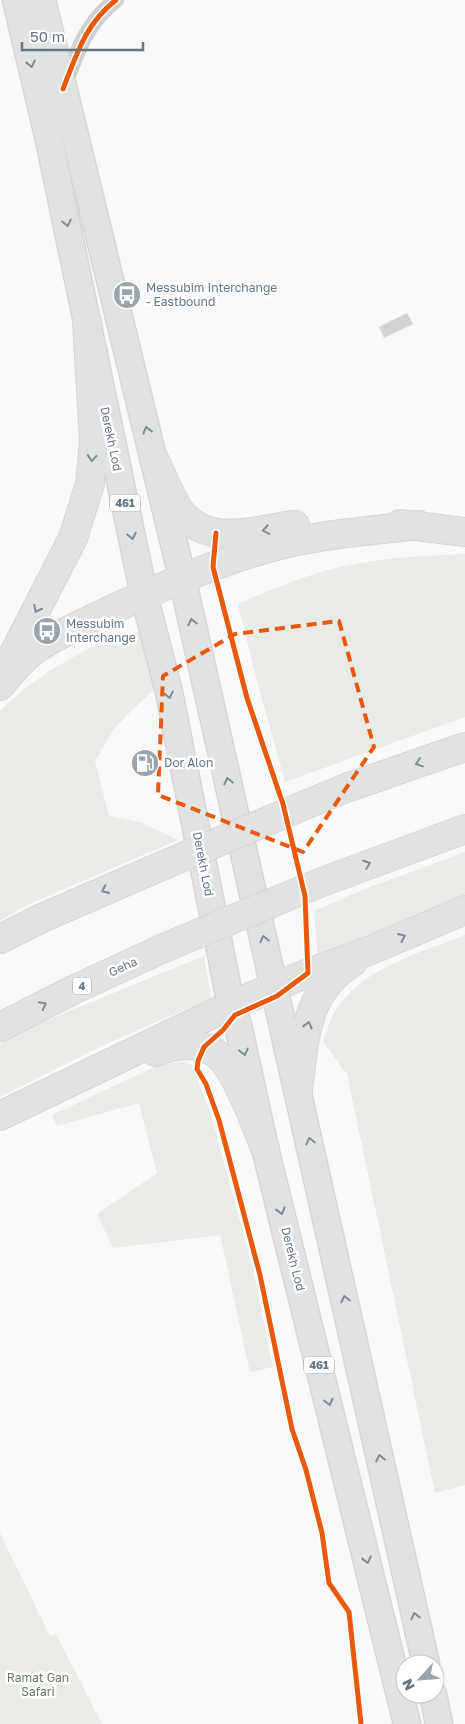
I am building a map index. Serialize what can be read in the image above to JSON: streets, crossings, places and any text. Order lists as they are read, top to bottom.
{
  "streets": {
    "highway": ["Geha", "4"],
    "main road": ["Derekh Lod", "461"]
  },
  "parks": ["Ramat Gan Safari"],
  "places": {
    "bus stop": ["Messubim Interchange - Eastbound", "Messubim Interchange"],
    "fuel station": ["Dor Alon"]
  },
  "scale_bar": "50 m",
  "north": "bottom left"
}
